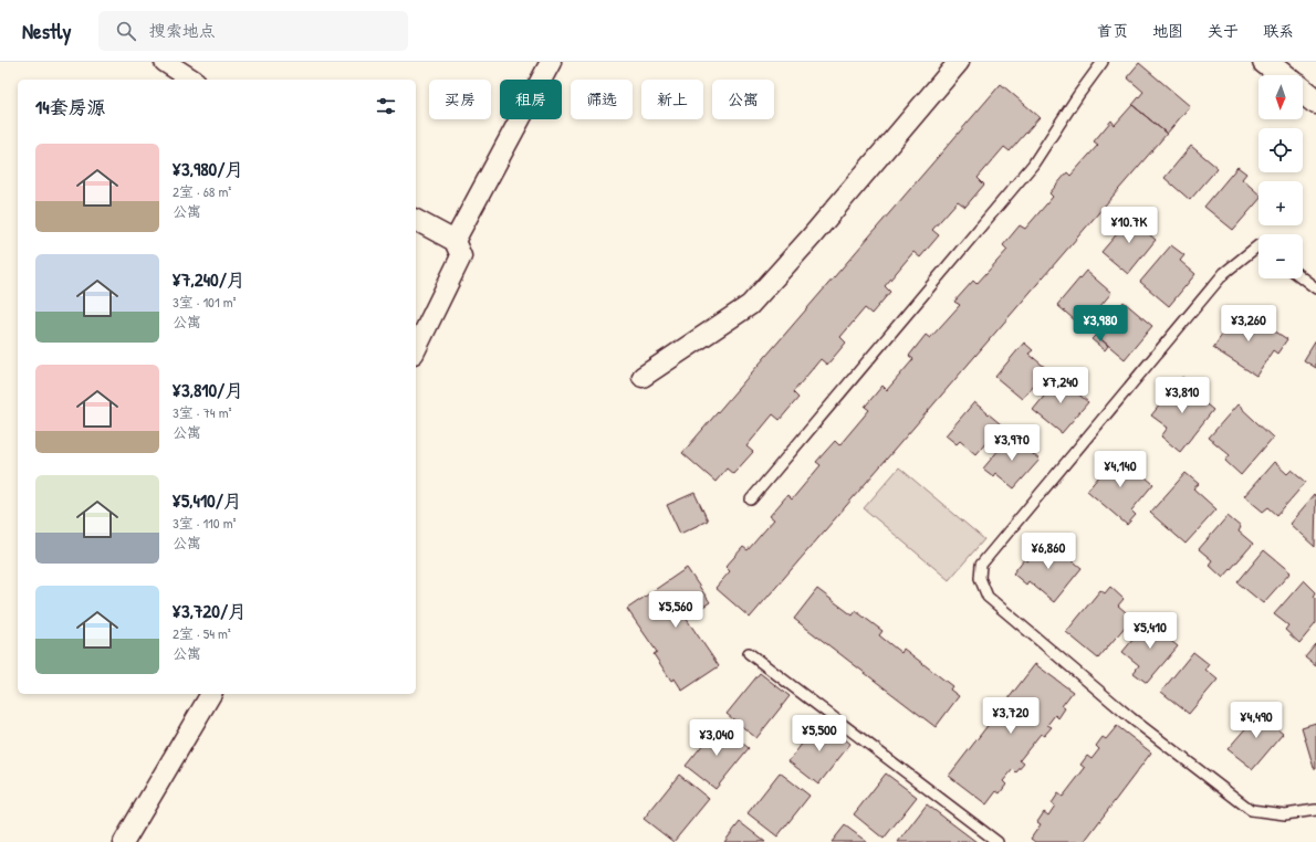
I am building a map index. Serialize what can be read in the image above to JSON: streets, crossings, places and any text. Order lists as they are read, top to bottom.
{
  "north": "bottom",
  "page": {
    "header": "Nestly",
    "search": "搜索地点",
    "nav": [
      "首页",
      "地图",
      "关于",
      "联系"
    ],
    "map_buttons": ["+", "−"],
    "chip": [
      "买房",
      "租房",
      "筛选",
      "新上",
      "公寓"
    ],
    "heading": "14套房源",
    "list": [
      {
        "name": "¥3,980/月",
        "note": "2室 · 68 m² · 公寓"
      },
      {
        "name": "¥7,240/月",
        "note": "3室 · 101 m² · 公寓"
      },
      {
        "name": "¥3,810/月",
        "note": "3室 · 74 m² · 公寓"
      },
      {
        "name": "¥5,410/月",
        "note": "3室 · 110 m² · 公寓"
      },
      {
        "name": "¥3,720/月",
        "note": "2室 · 54 m² · 公寓"
      }
    ],
    "price": [
      "¥10.7K",
      "¥3,980",
      "¥3,260",
      "¥7,240",
      "¥3,810",
      "¥3,970",
      "¥4,140",
      "¥6,860",
      "¥5,560",
      "¥5,410",
      "¥3,720",
      "¥4,490",
      "¥5,500",
      "¥3,040"
    ]
  }
}
